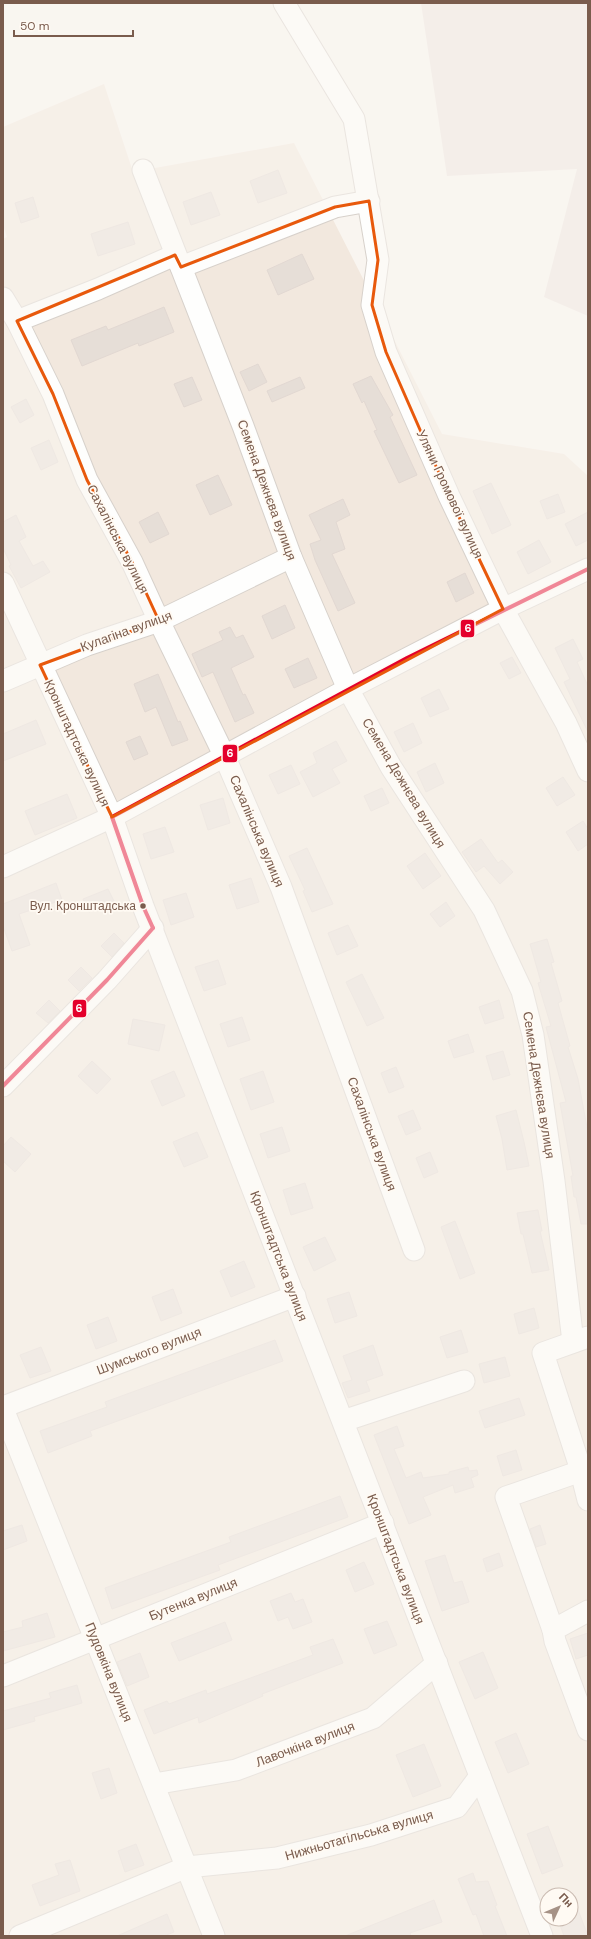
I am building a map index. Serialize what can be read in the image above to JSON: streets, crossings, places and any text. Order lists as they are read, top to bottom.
{
  "streets": {
    "street": [
      "Семена Дежнєва вулиця",
      "Уляни Громової вулиця",
      "Сахалінська вулиця",
      "Кулагіна вулиця",
      "Кронштадтська вулиця",
      "Шумського вулиця",
      "Бутенка вулиця",
      "Пудовкіна вулиця",
      "Лавочкіна вулиця",
      "Нижньотагільська вулиця"
    ]
  },
  "crossings": [
    ["Семена Дежнєва вулиця", "Кулагіна вулиця"],
    ["Сахалінська вулиця", "Кулагіна вулиця"],
    ["Кулагіна вулиця", "Кронштадтська вулиця"],
    ["Кронштадтська вулиця", "Шумського вулиця"],
    ["Кронштадтська вулиця", "Бутенка вулиця"],
    ["Кронштадтська вулиця", "Лавочкіна вулиця"],
    ["Кронштадтська вулиця", "Нижньотагільська вулиця"],
    ["Шумського вулиця", "Пудовкіна вулиця"],
    ["Бутенка вулиця", "Пудовкіна вулиця"],
    ["Пудовкіна вулиця", "Лавочкіна вулиця"],
    ["Пудовкіна вулиця", "Нижньотагільська вулиця"]
  ],
  "places": ["Вул. Кронштадська"],
  "lines": ["transit line 6"],
  "scale_bar": "50 m",
  "north": "top right"
}
